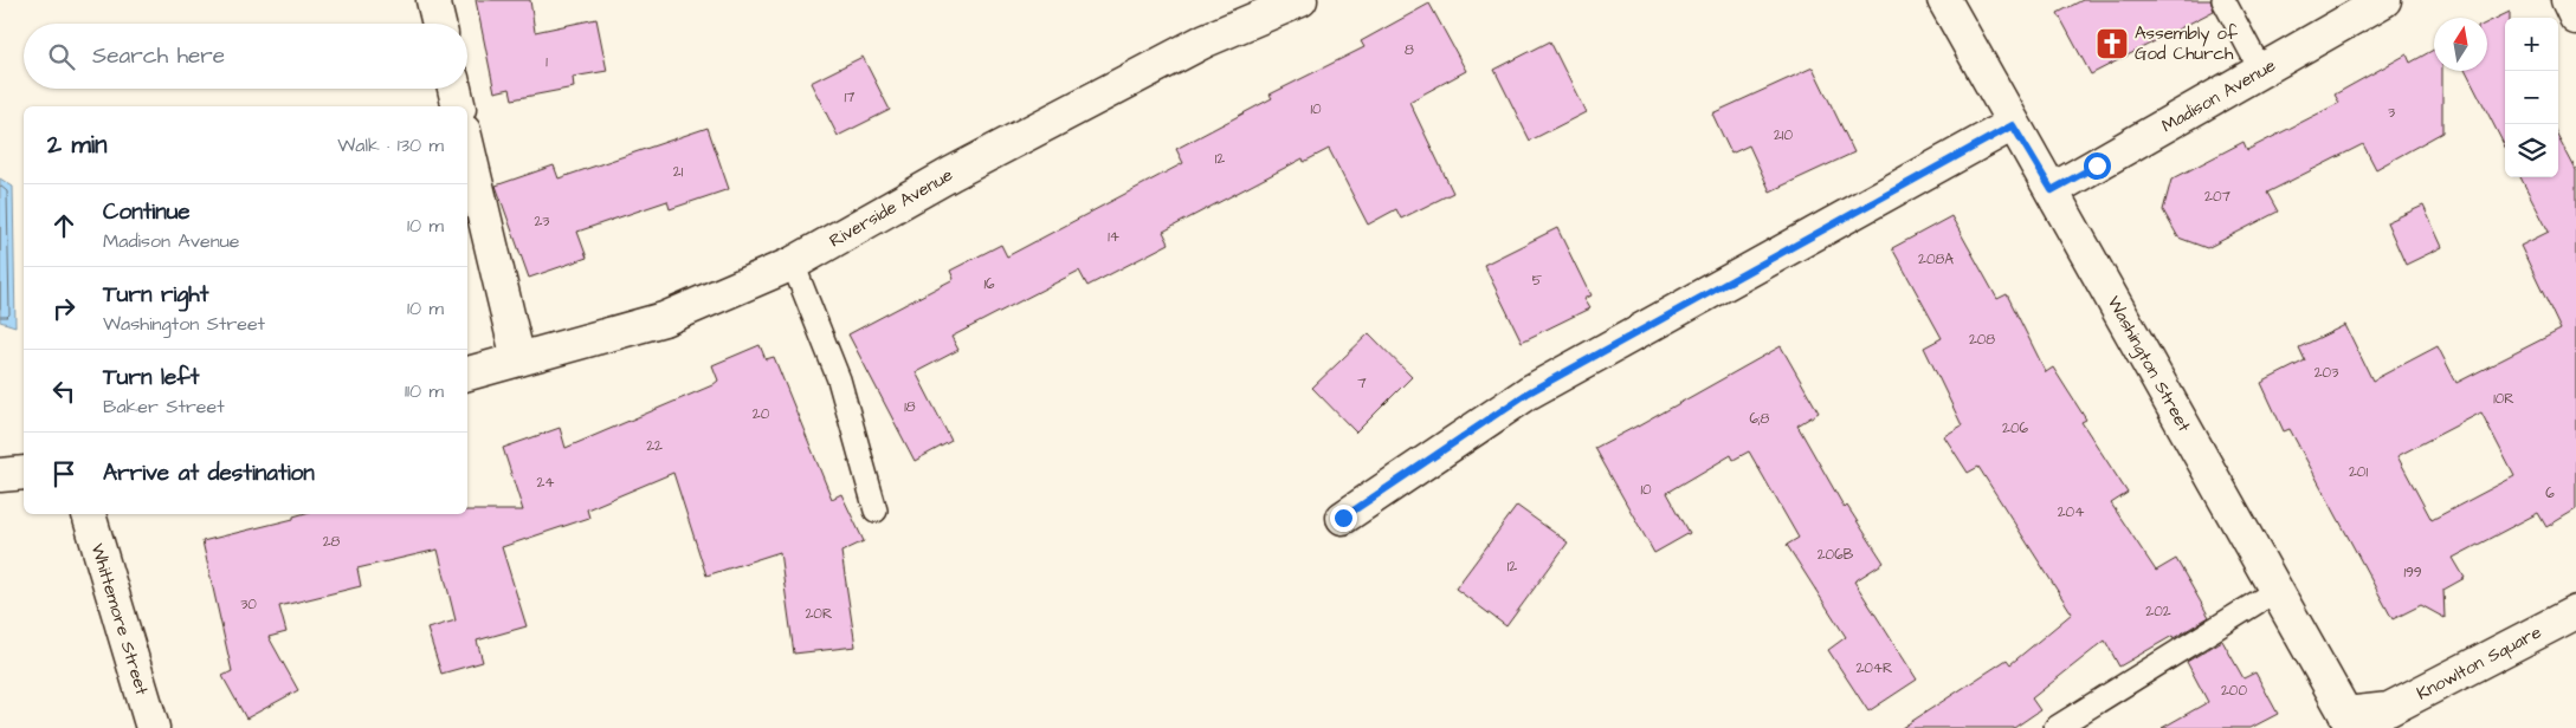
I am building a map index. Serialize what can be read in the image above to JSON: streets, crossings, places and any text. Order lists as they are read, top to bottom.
{
  "streets": {
    "street": [
      "Madison Avenue",
      "Riverside Avenue",
      "Washington Street",
      "Whittemore Street",
      "Knowlton Square"
    ]
  },
  "crossings": [
    ["Madison Avenue", "Washington Street"],
    ["Washington Street", "Knowlton Square"]
  ],
  "places": {
    "church": ["Assembly of God Church"]
  },
  "house_numbers": [
    "8",
    "1",
    "17",
    "10",
    "3",
    "210",
    "12",
    "21",
    "207",
    "23",
    "14",
    "208A",
    "5",
    "16",
    "208",
    "203",
    "7",
    "10R",
    "18",
    "20",
    "6;8",
    "206",
    "22",
    "201",
    "24",
    "10",
    "6",
    "204",
    "28",
    "206B",
    "12",
    "199",
    "30",
    "202",
    "20R",
    "204R",
    "200"
  ],
  "north": "top",
  "page": {
    "map_buttons": ["+", "−"],
    "search": "Search here",
    "heading": ["2 min", "Walk · 130 m"],
    "list": [
      ["Continue", "Madison Avenue", "10 m"],
      ["Turn right", "Washington Street", "10 m"],
      ["Turn left", "Baker Street", "110 m"],
      "Arrive at destination"
    ]
  }
}
